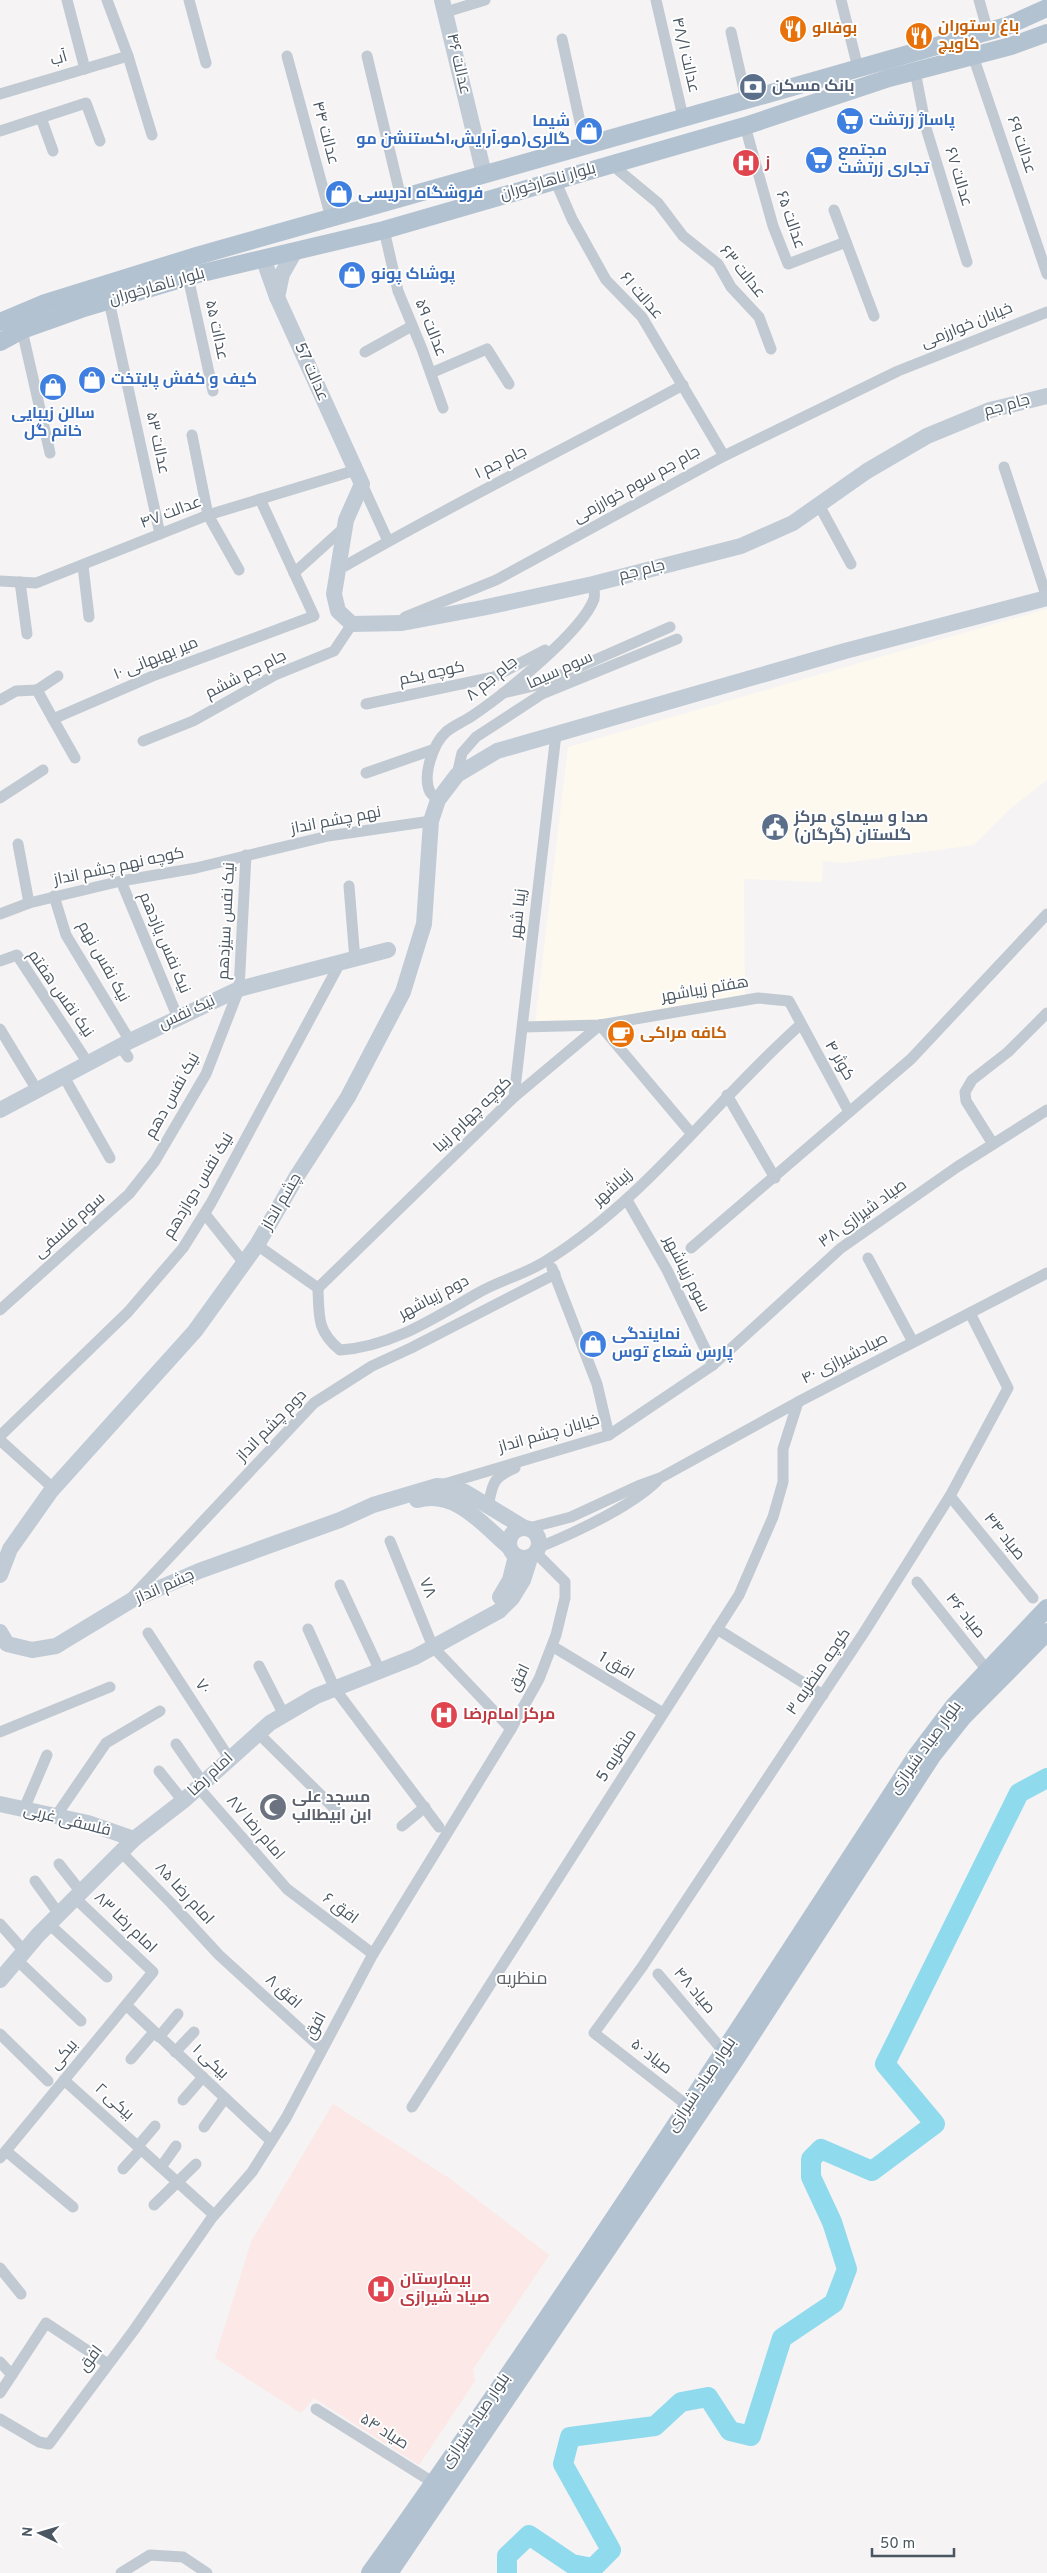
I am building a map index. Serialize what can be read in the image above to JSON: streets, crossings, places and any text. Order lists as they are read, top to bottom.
{
  "streets": {
    "main road": ["بلوار ناهارخوران", "بلوار صیاد شیرازی"],
    "street": [
      "عدالت ۴۸/۱",
      "آب",
      "۴۶ عدالت",
      "۴۴ عدالت",
      "عدالت ۶۹",
      "عدالت ۶۷",
      "عدالت ۶۵",
      "عدالت ۶۳",
      "عدالت ۶۱",
      "خیابان خوارزمی",
      "عدالت ۵۹",
      "عداات ۵۵",
      "عدالت 57",
      "جام جم",
      "عدالت ۵۳",
      "۱ جام جم",
      "جام جم سوم خوارزمی",
      "عدالت ۴۷",
      "۱۰ میر بهبهانی",
      "سوم سیما",
      "کوچه یکم",
      "جام جم ششم",
      "۸ جام جم",
      "نهم چشم انداز",
      "کوچه نهم چشم انداز",
      "زیبا شهر",
      "نیک نفس سیزدهم",
      "نیک نفس یازدهم",
      "نیک نفس نهم",
      "هفتم زیباشهر",
      "نیک نفس هفتم",
      "نیک نفس",
      "کوثر ۴",
      "نیک نفس دهم",
      "کوچه چهارم زیبا",
      "نیک نفس دوازدهم",
      "زیباشهر",
      "چشم انداز",
      "صیاد شیرازی ۳۸",
      "سوم فلسفی",
      "سوم زیباشهر",
      "دوم زیباشهر",
      "۴۰ صیادشیرازی",
      "دوم چشم انداز",
      "خیابان چشم انداز",
      "صیاد ۴۴",
      "۷۸",
      "صیاد ۴۶",
      "افق 1",
      "کوچه منظریه ۳",
      "افق",
      "۷۰",
      "منظریه 5",
      "امام رضا",
      "فلسفی غربی",
      "امام رضا ۸۷",
      "امام رضا ۸۵",
      "افق ۶",
      "امام رضا ۸۳",
      "صیاد ۴۸",
      "افق ۸",
      "بیکی",
      "صیاد ۵۰",
      "۱ بیکی",
      "۲ بیکی",
      "صیاد ۵۴"
    ]
  },
  "crossings": [
    ["عدالت ۴۸/۱", "بلوار ناهارخوران"],
    ["۴۶ عدالت", "بلوار ناهارخوران"],
    ["۴۴ عدالت", "بلوار ناهارخوران"],
    ["عدالت ۶۹", "بلوار ناهارخوران"],
    ["عدالت ۶۷", "بلوار ناهارخوران"],
    ["بلوار ناهارخوران", "عدالت ۶۵"],
    ["بلوار ناهارخوران", "عدالت ۶۳"],
    ["بلوار ناهارخوران", "عدالت ۶۱"],
    ["بلوار ناهارخوران", "عدالت ۵۹"],
    ["بلوار ناهارخوران", "عداات ۵۵"],
    ["بلوار ناهارخوران", "عدالت 57"],
    ["بلوار ناهارخوران", "عدالت ۵۳"],
    ["عدالت ۶۱", "۱ جام جم"],
    ["عدالت ۶۱", "جام جم سوم خوارزمی"],
    ["خیابان خوارزمی", "جام جم سوم خوارزمی"],
    ["عدالت 57", "عدالت ۴۷"],
    ["جام جم", "جام جم سوم خوارزمی"],
    ["جام جم", "جام جم ششم"],
    ["جام جم", "۸ جام جم"],
    ["عدالت ۵۳", "عدالت ۴۷"],
    ["سوم سیما", "چشم انداز"],
    ["کوچه یکم", "۸ جام جم"],
    ["نهم چشم انداز", "کوچه نهم چشم انداز"],
    ["نهم چشم انداز", "نیک نفس سیزدهم"],
    ["نهم چشم انداز", "چشم انداز"],
    ["کوچه نهم چشم انداز", "نیک نفس سیزدهم"],
    ["کوچه نهم چشم انداز", "نیک نفس یازدهم"],
    ["کوچه نهم چشم انداز", "نیک نفس نهم"],
    ["زیبا شهر", "کوچه چهارم زیبا"],
    ["نیک نفس سیزدهم", "نیک نفس"],
    ["نیک نفس سیزدهم", "نیک نفس دهم"],
    ["نیک نفس یازدهم", "نیک نفس"],
    ["نیک نفس نهم", "نیک نفس"],
    ["هفتم زیباشهر", "کوثر ۴"],
    ["هفتم زیباشهر", "کوچه چهارم زیبا"],
    ["هفتم زیباشهر", "زیباشهر"],
    ["نیک نفس هفتم", "نیک نفس"],
    ["نیک نفس", "نیک نفس دهم"],
    ["نیک نفس", "نیک نفس دوازدهم"],
    ["کوثر ۴", "زیباشهر"],
    ["نیک نفس دهم", "سوم فلسفی"],
    ["کوچه چهارم زیبا", "دوم زیباشهر"],
    ["زیباشهر", "سوم زیباشهر"],
    ["زیباشهر", "دوم زیباشهر"],
    ["چشم انداز", "۴۰ صیادشیرازی"],
    ["چشم انداز", "دوم چشم انداز"],
    ["چشم انداز", "خیابان چشم انداز"],
    ["چشم انداز", "افق"],
    ["چشم انداز", "امام رضا"],
    ["صیاد شیرازی ۳۸", "سوم زیباشهر"],
    ["صیاد شیرازی ۳۸", "خیابان چشم انداز"],
    ["سوم زیباشهر", "خیابان چشم انداز"],
    ["۴۰ صیادشیرازی", "کوچه منظریه ۳"],
    ["۴۰ صیادشیرازی", "افق"],
    ["۴۰ صیادشیرازی", "منظریه 5"],
    ["۴۰ صیادشیرازی", "امام رضا"],
    ["صیاد ۴۴", "کوچه منظریه ۳"],
    ["صیاد ۴۴", "بلوار صیاد شیرازی"],
    ["۷۸", "امام رضا"],
    ["صیاد ۴۶", "بلوار صیاد شیرازی"],
    ["افق 1", "افق"],
    ["افق 1", "منظریه 5"],
    ["کوچه منظریه ۳", "صیاد ۵۰"],
    ["افق", "امام رضا"],
    ["افق", "افق ۶"],
    ["افق", "افق ۸"],
    ["افق", "۱ بیکی"],
    ["افق", "۲ بیکی"],
    ["۷۰", "امام رضا"],
    ["بلوار صیاد شیرازی", "صیاد ۴۸"],
    ["بلوار صیاد شیرازی", "صیاد ۵۰"],
    ["بلوار صیاد شیرازی", "صیاد ۵۴"],
    ["امام رضا", "فلسفی غربی"],
    ["امام رضا", "امام رضا ۸۷"],
    ["امام رضا", "امام رضا ۸۵"],
    ["امام رضا", "امام رضا ۸۳"],
    ["امام رضا ۸۷", "افق ۶"],
    ["امام رضا ۸۵", "افق ۸"],
    ["امام رضا ۸۳", "بیکی"],
    ["بیکی", "۱ بیکی"],
    ["بیکی", "۲ بیکی"]
  ],
  "districts": ["منظریه"],
  "places": {
    "restaurant": ["بوفالو", "باغ رستوران کاویچ"],
    "bank": ["بانک مسکن"],
    "supermarket": ["پاساژ زرتشت", "مجتمع تجاری زرتشت"],
    "shop": [
      "شیما گالری(مو،آرایش،اکستنشن مو",
      "فروشگاه ادریسی",
      "پوشاک پونو",
      "کیف و کفش پایتخت",
      "سالن زیبایی خانم گل",
      "نمایندگی پارس شعاع توس"
    ],
    "hospital": ["ز", "مرکز امام‌رضا", "بیمارستان صیاد شیرازی"],
    "public building": ["صدا و سیمای مرکز گلستان (گرگان)"],
    "cafe": ["کافه مراکی"],
    "mosque": ["مسجد علی ابن ابیطالب"]
  },
  "scale_bar": "50 m",
  "north": "left"
}
